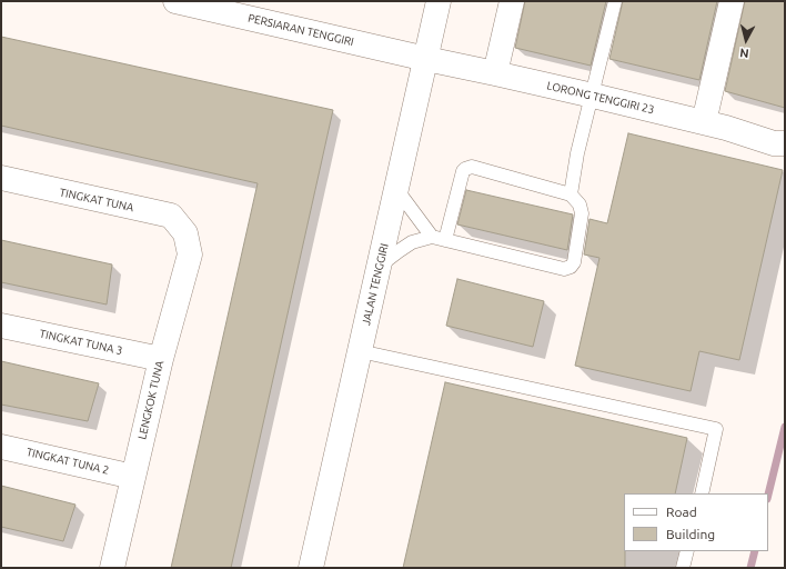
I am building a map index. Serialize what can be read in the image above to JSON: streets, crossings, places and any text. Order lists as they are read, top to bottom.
{
  "streets": {
    "street": [
      "PERSIARAN TENGGIRI",
      "LORONG TENGGIRI 23",
      "TINGKAT TUNA",
      "JALAN TENGGIRI",
      "TINGKAT TUNA 3",
      "LENGKOK TUNA",
      "TINGKAT TUNA 2"
    ]
  },
  "crossings": [
    ["PERSIARAN TENGGIRI", "LORONG TENGGIRI 23"],
    ["PERSIARAN TENGGIRI", "JALAN TENGGIRI"],
    ["LORONG TENGGIRI 23", "JALAN TENGGIRI"],
    ["TINGKAT TUNA", "LENGKOK TUNA"],
    ["TINGKAT TUNA 3", "LENGKOK TUNA"],
    ["LENGKOK TUNA", "TINGKAT TUNA 2"]
  ],
  "legend": ["Road", "Building"],
  "north": "bottom"
}
